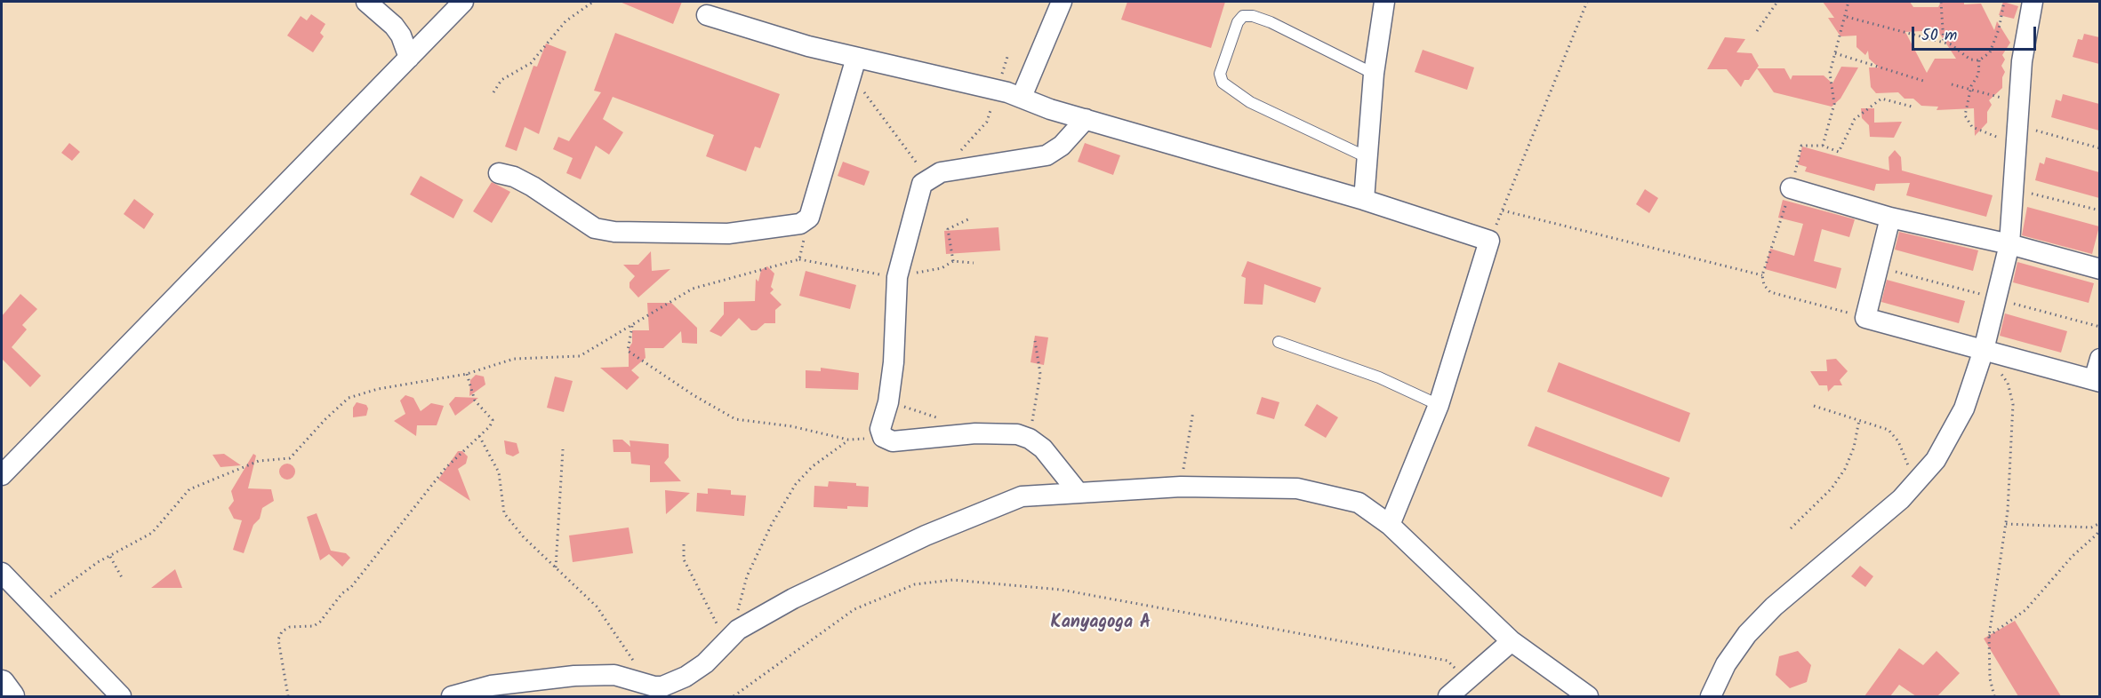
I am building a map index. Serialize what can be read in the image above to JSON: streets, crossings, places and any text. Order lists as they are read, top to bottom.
{
  "districts": ["Kanyagoga A"],
  "scale_bar": "50 m"
}
